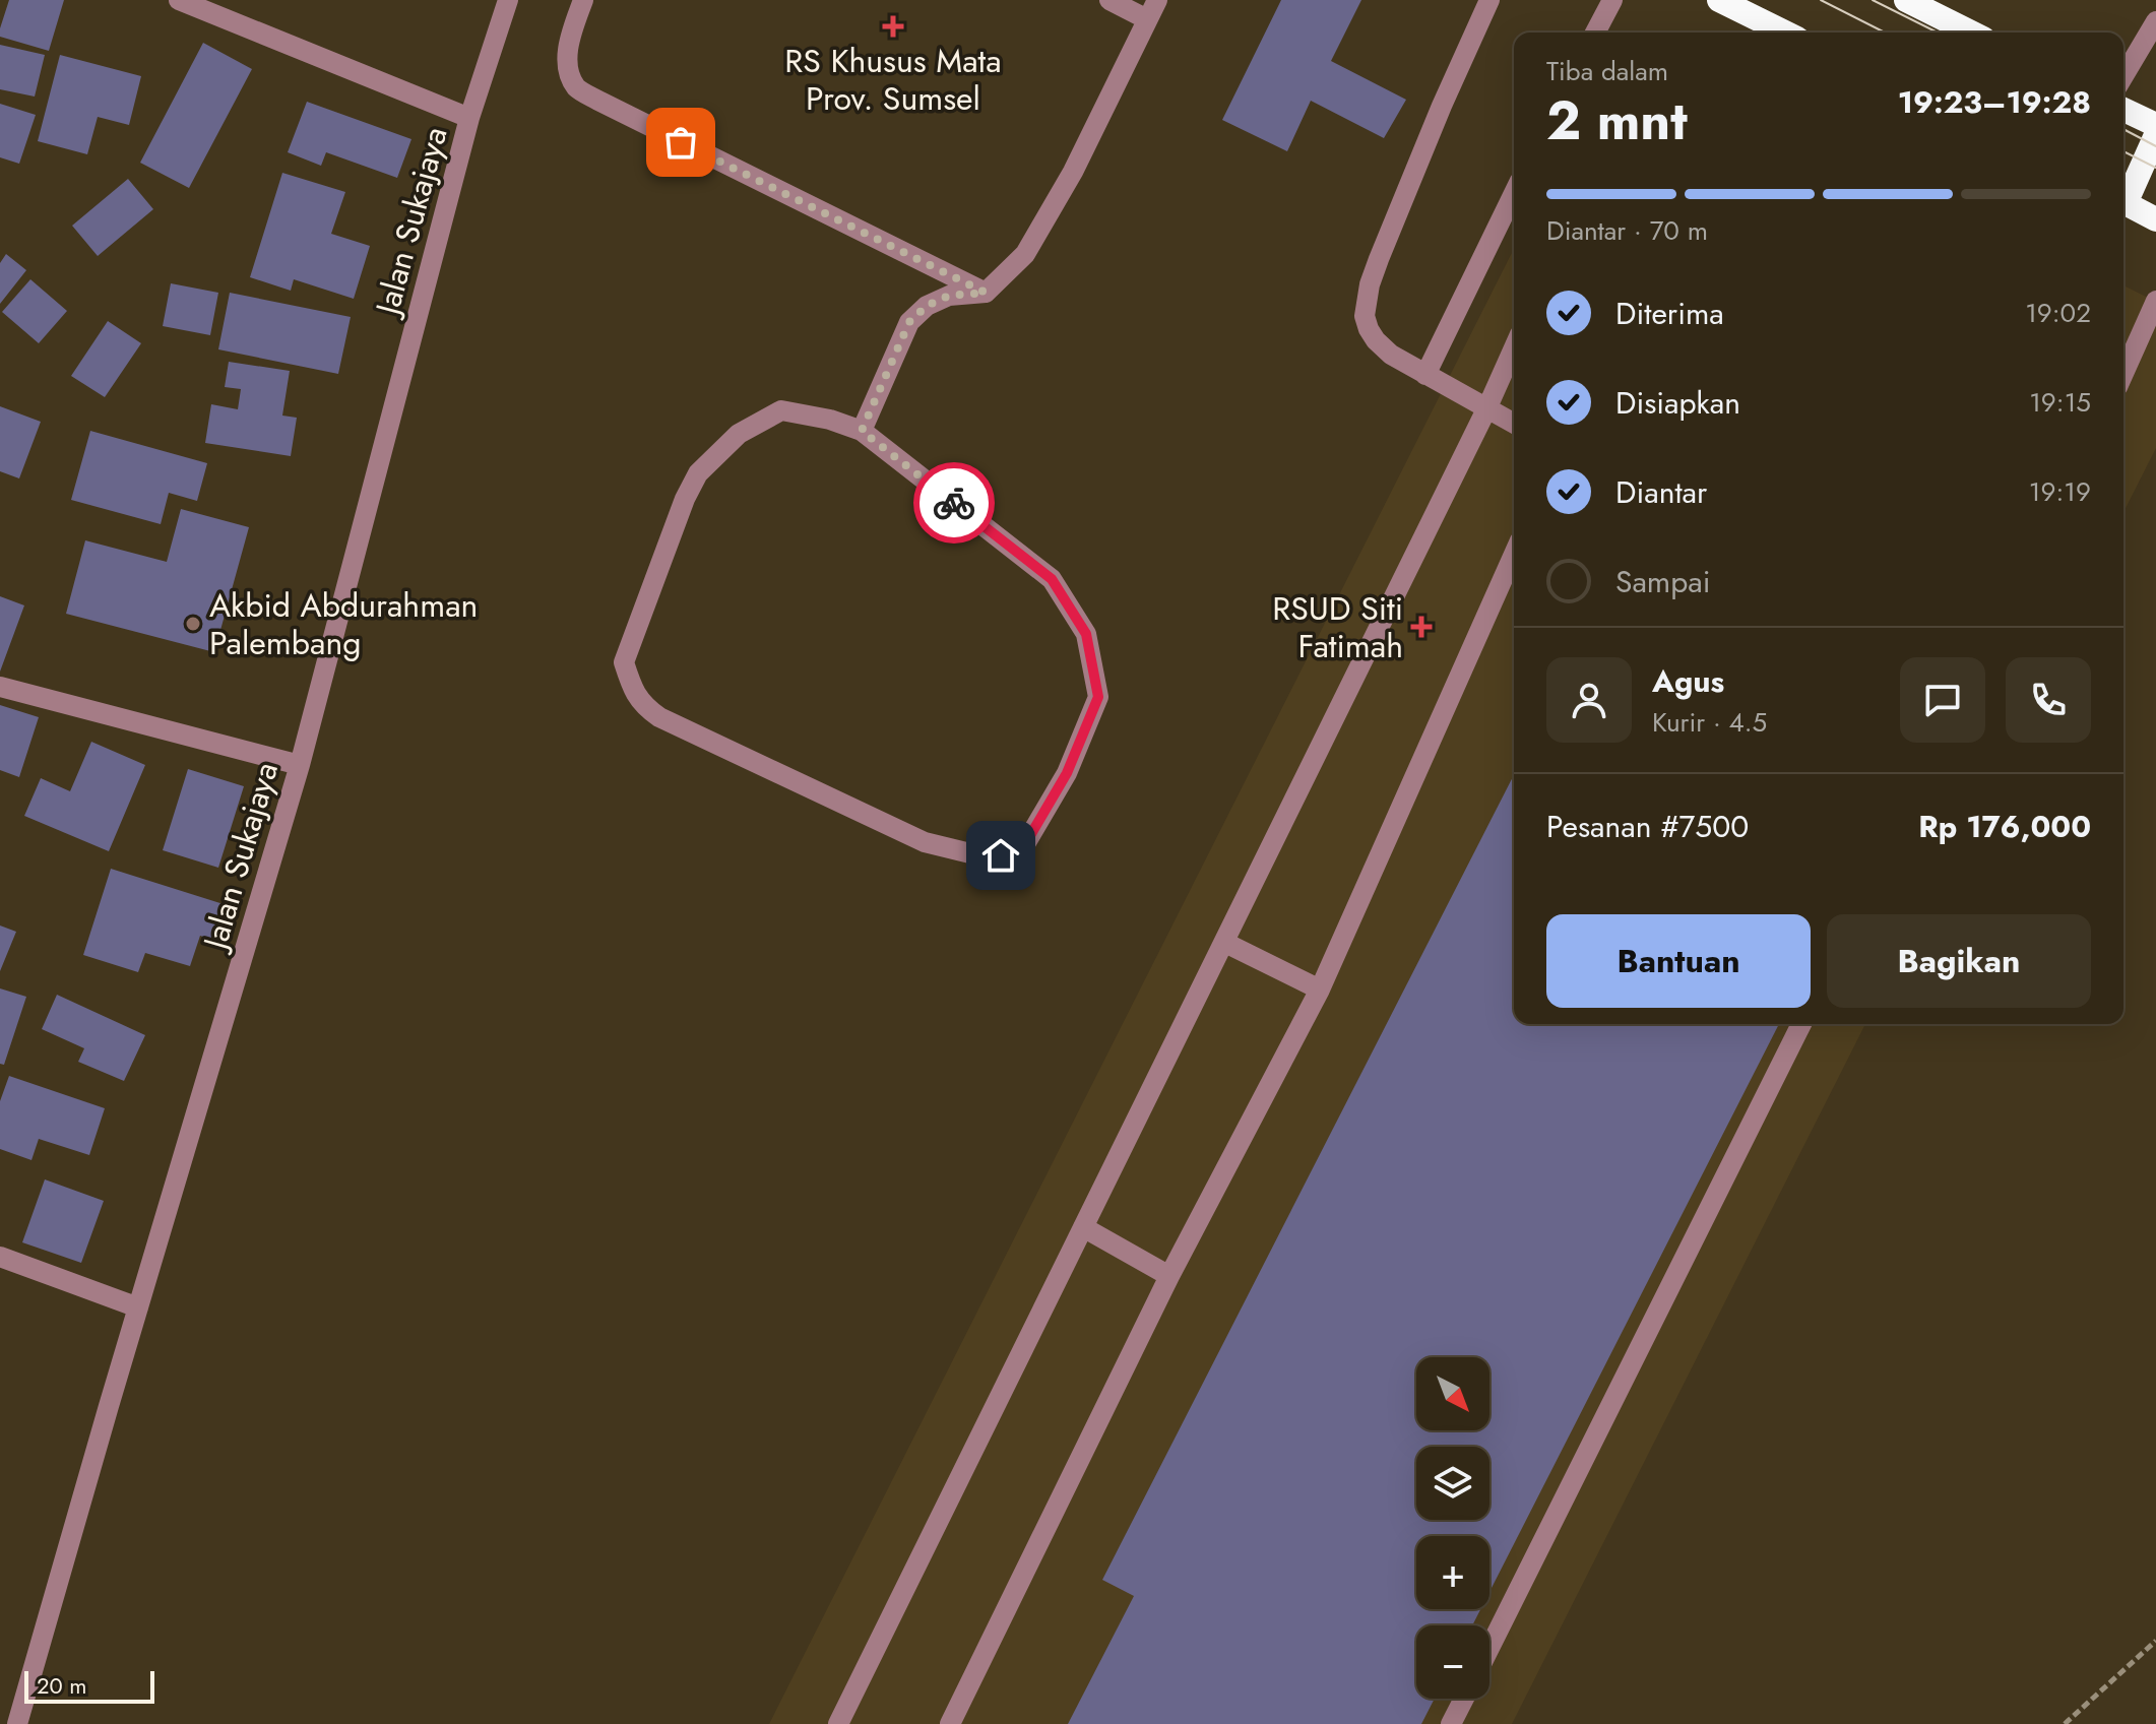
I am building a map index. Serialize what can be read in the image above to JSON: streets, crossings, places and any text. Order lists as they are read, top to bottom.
{
  "streets": {
    "street": ["Jalan Sukajaya"]
  },
  "places": {
    "health": ["RS Khusus Mata Prov. Sumsel", "RSUD Siti Fatimah"],
    "other": ["Akbid Abdurahman Palembang"]
  },
  "scale_bar": "20 m",
  "north": "bottom right",
  "page": {
    "heading": ["2 mnt", "Tiba dalam", "19:23–19:28"],
    "panel": [
      "Agus",
      "Kurir · 4.5",
      "Pesanan #7500",
      "Rp 176,000"
    ],
    "bar": "Diantar · 70 m",
    "list": [
      ["Diterima", "19:02"],
      ["Disiapkan", "19:15"],
      ["Diantar", "19:19"],
      "Sampai"
    ],
    "buttons": ["Bantuan", "Bagikan"],
    "map_buttons": ["+", "−"],
    "scale": "20 m"
  }
}
